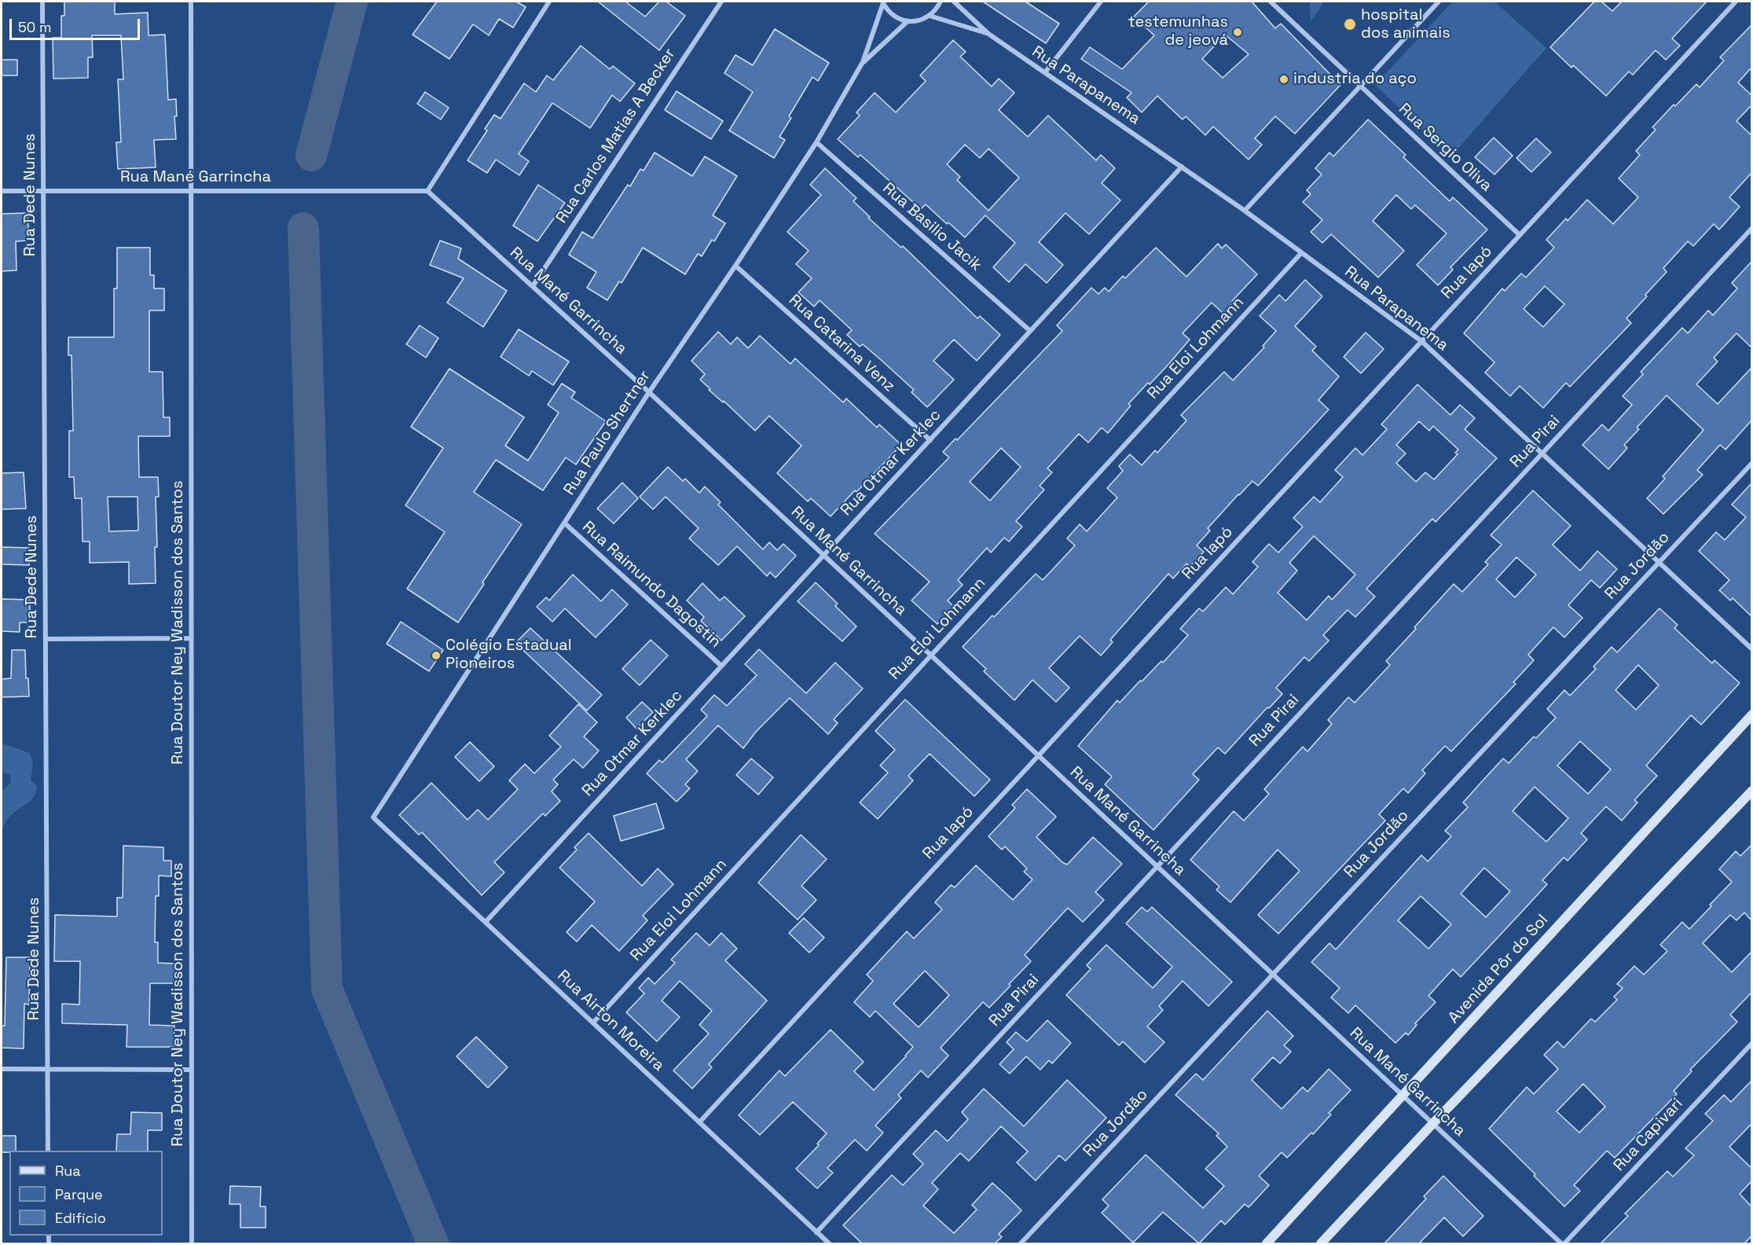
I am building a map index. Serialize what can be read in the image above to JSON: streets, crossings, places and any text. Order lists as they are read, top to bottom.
{
  "streets": {
    "street": [
      "Rua Parapanema",
      "Rua Carlos Matias A Becker",
      "Rua Sergio Oliva",
      "Rua Mané Garrincha",
      "Rua Dede Nunes",
      "Rua Basilio Jacik",
      "Rua Iapó",
      "Rua Catarina Venz",
      "Rua Eloi Lohmann",
      "Rua Paulo Shertner",
      "Rua Pirai",
      "Rua Otmar Kerklec",
      "Rua Jordão",
      "Rua Raimundo Dagostin",
      "Rua Doutor Ney Wadisson dos Santos",
      "Avenida Pôr do Sol",
      "Rua Airton Moreira",
      "Rua Capivari"
    ]
  },
  "crossings": [
    ["Rua Parapanema", "Rua Iapó"],
    ["Rua Parapanema", "Rua Eloi Lohmann"],
    ["Rua Parapanema", "Rua Pirai"],
    ["Rua Parapanema", "Rua Otmar Kerklec"],
    ["Rua Parapanema", "Rua Jordão"],
    ["Rua Carlos Matias A Becker", "Rua Mané Garrincha"],
    ["Rua Sergio Oliva", "Rua Iapó"],
    ["Rua Mané Garrincha", "Rua Dede Nunes"],
    ["Rua Mané Garrincha", "Rua Iapó"],
    ["Rua Mané Garrincha", "Rua Eloi Lohmann"],
    ["Rua Mané Garrincha", "Rua Paulo Shertner"],
    ["Rua Mané Garrincha", "Rua Pirai"],
    ["Rua Mané Garrincha", "Rua Otmar Kerklec"],
    ["Rua Mané Garrincha", "Rua Jordão"],
    ["Rua Mané Garrincha", "Rua Doutor Ney Wadisson dos Santos"],
    ["Rua Mané Garrincha", "Avenida Pôr do Sol"],
    ["Rua Mané Garrincha", "Rua Capivari"],
    ["Rua Basilio Jacik", "Rua Paulo Shertner"],
    ["Rua Basilio Jacik", "Rua Otmar Kerklec"],
    ["Rua Iapó", "Rua Airton Moreira"],
    ["Rua Catarina Venz", "Rua Paulo Shertner"],
    ["Rua Catarina Venz", "Rua Otmar Kerklec"],
    ["Rua Eloi Lohmann", "Rua Airton Moreira"],
    ["Rua Paulo Shertner", "Rua Raimundo Dagostin"],
    ["Rua Paulo Shertner", "Rua Airton Moreira"],
    ["Rua Pirai", "Rua Airton Moreira"],
    ["Rua Otmar Kerklec", "Rua Raimundo Dagostin"],
    ["Rua Otmar Kerklec", "Rua Airton Moreira"]
  ],
  "places": [
    "hospital dos animais",
    "testemunhas de jeová",
    "industria do aço",
    "Colégio Estadual Pioneiros"
  ],
  "legend": ["Rua", "Parque", "Edifício"],
  "scale_bar": "50 m"
}
